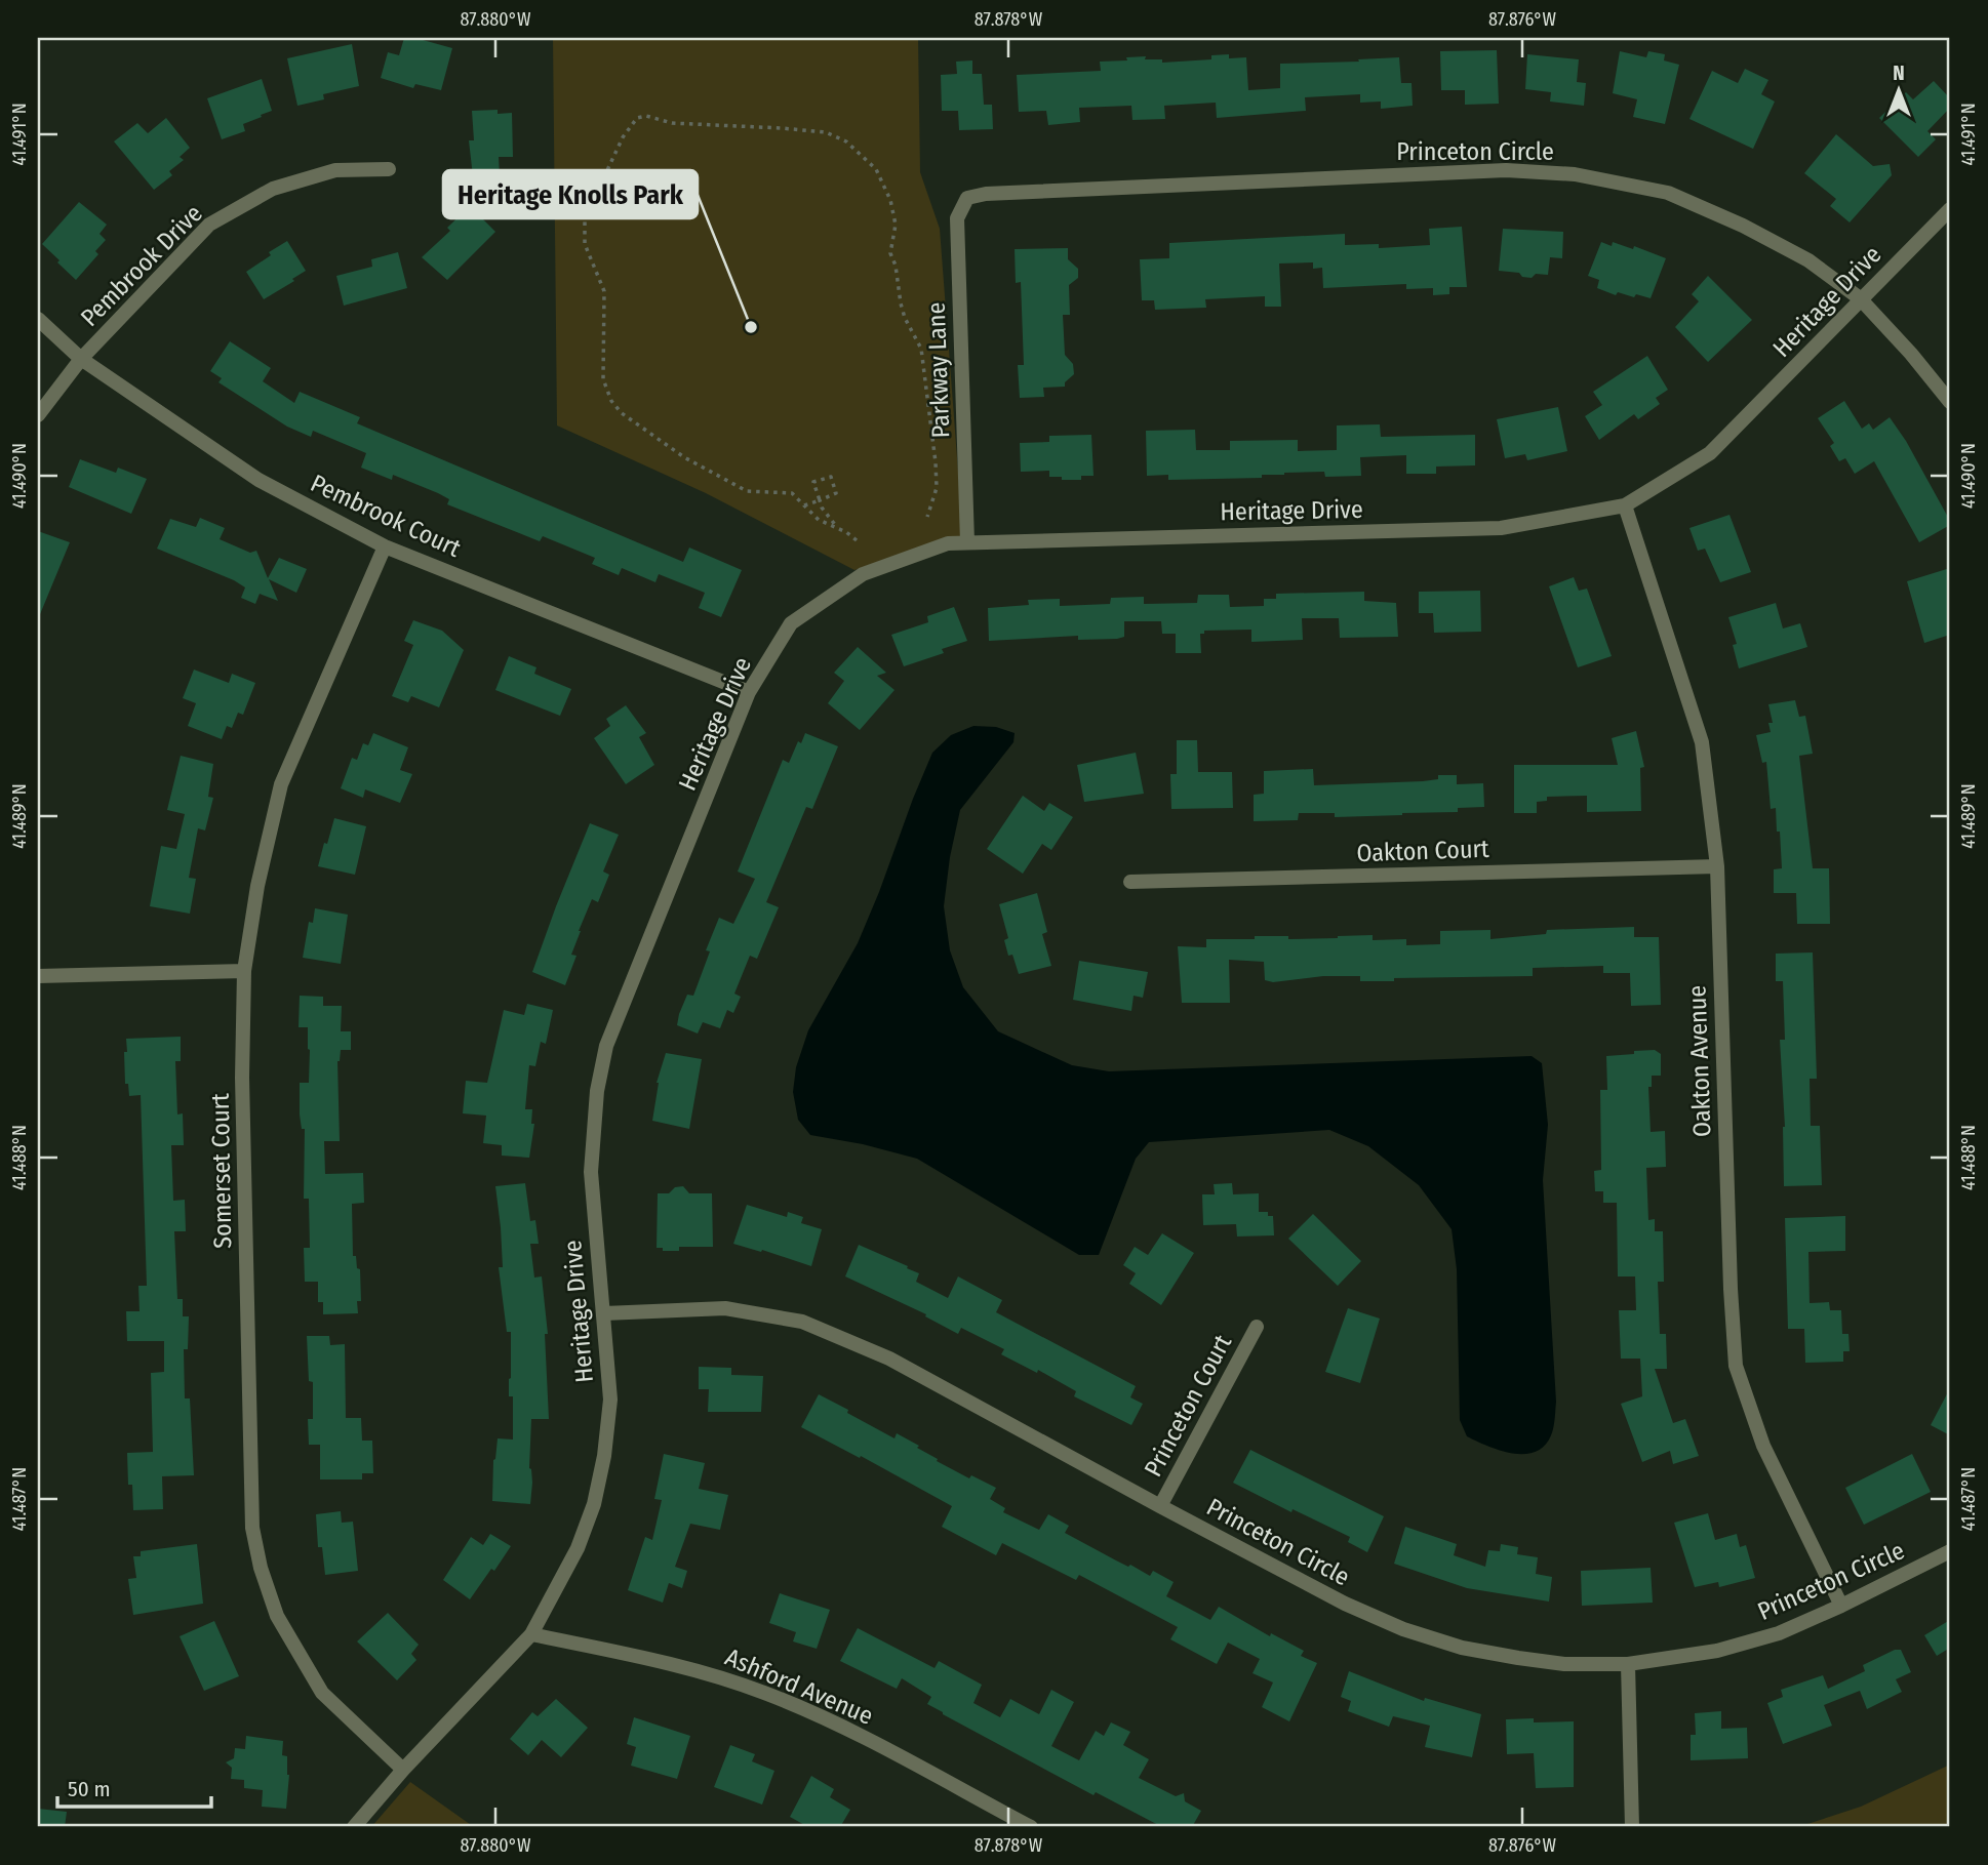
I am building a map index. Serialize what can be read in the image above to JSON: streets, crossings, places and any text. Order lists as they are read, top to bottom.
{
  "streets": {
    "street": [
      "Princeton Circle",
      "Pembrook Drive",
      "Heritage Drive",
      "Parkway Lane",
      "Pembrook Court",
      "Oakton Court",
      "Oakton Avenue",
      "Somerset Court",
      "Princeton Court",
      "Ashford Avenue"
    ]
  },
  "crossings": [
    ["Princeton Circle", "Heritage Drive"],
    ["Princeton Circle", "Parkway Lane"],
    ["Princeton Circle", "Oakton Avenue"],
    ["Princeton Circle", "Princeton Court"],
    ["Pembrook Drive", "Pembrook Court"],
    ["Heritage Drive", "Parkway Lane"],
    ["Heritage Drive", "Pembrook Court"],
    ["Heritage Drive", "Oakton Avenue"],
    ["Heritage Drive", "Somerset Court"],
    ["Heritage Drive", "Ashford Avenue"],
    ["Pembrook Court", "Somerset Court"],
    ["Oakton Court", "Oakton Avenue"]
  ],
  "places": ["Heritage Knolls Park"],
  "scale_bar": "50 m",
  "north": "top",
  "coordinates": [
    "87.880°W",
    "87.878°W",
    "87.876°W",
    "41.491°N",
    "41.490°N",
    "41.489°N",
    "41.488°N",
    "41.487°N"
  ]
}
